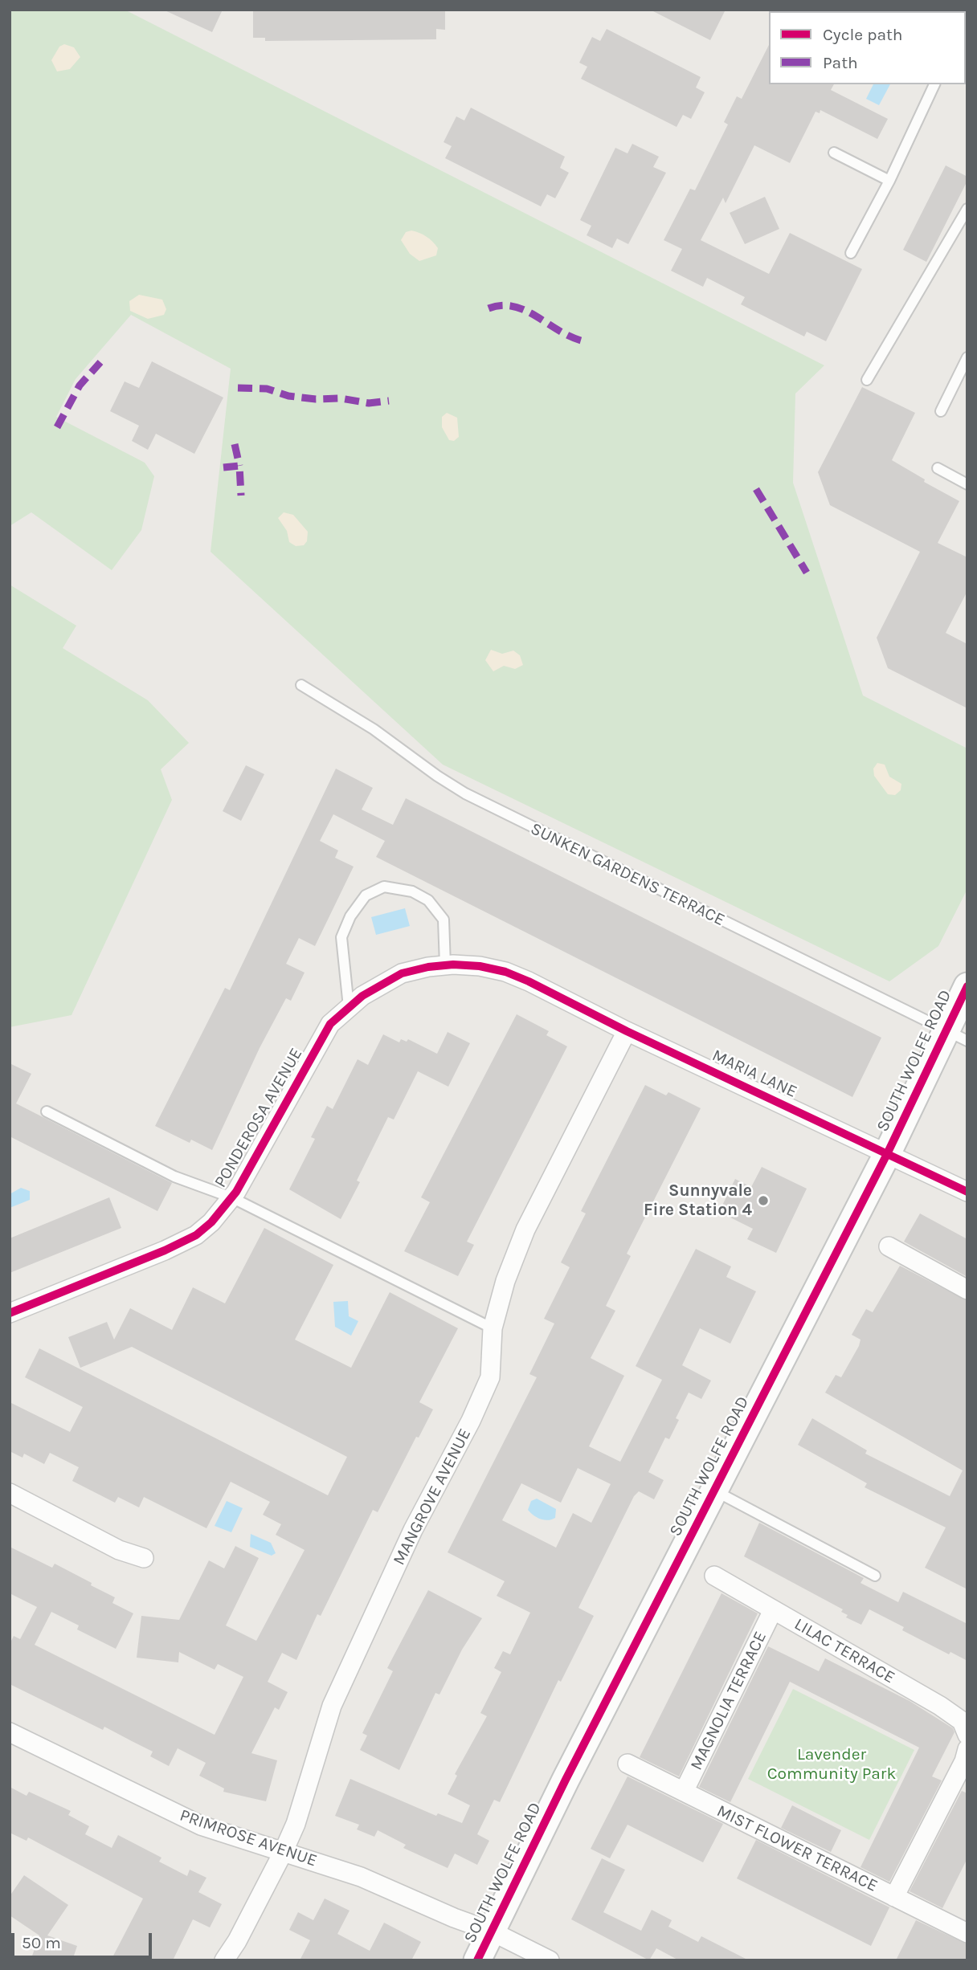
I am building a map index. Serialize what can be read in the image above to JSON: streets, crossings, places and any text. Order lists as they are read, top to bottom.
{
  "streets": {
    "main road": ["SOUTH WOLFE ROAD"],
    "street": [
      "MARIA LANE",
      "PONDEROSA AVENUE",
      "MANGROVE AVENUE",
      "LILAC TERRACE",
      "MAGNOLIA TERRACE",
      "PRIMROSE AVENUE",
      "MIST FLOWER TERRACE"
    ],
    "lane": ["SUNKEN GARDENS TERRACE"]
  },
  "crossings": [
    ["SUNKEN GARDENS TERRACE", "SOUTH WOLFE ROAD"],
    ["SOUTH WOLFE ROAD", "MARIA LANE"],
    ["SOUTH WOLFE ROAD", "PRIMROSE AVENUE"],
    ["MARIA LANE", "PONDEROSA AVENUE"],
    ["MARIA LANE", "MANGROVE AVENUE"],
    ["MANGROVE AVENUE", "PRIMROSE AVENUE"],
    ["LILAC TERRACE", "MAGNOLIA TERRACE"],
    ["MAGNOLIA TERRACE", "MIST FLOWER TERRACE"]
  ],
  "parks": ["Lavender Community Park"],
  "places": ["Sunnyvale Fire Station 4"],
  "legend": ["Cycle path", "Path"],
  "scale_bar": "50 m"
}
